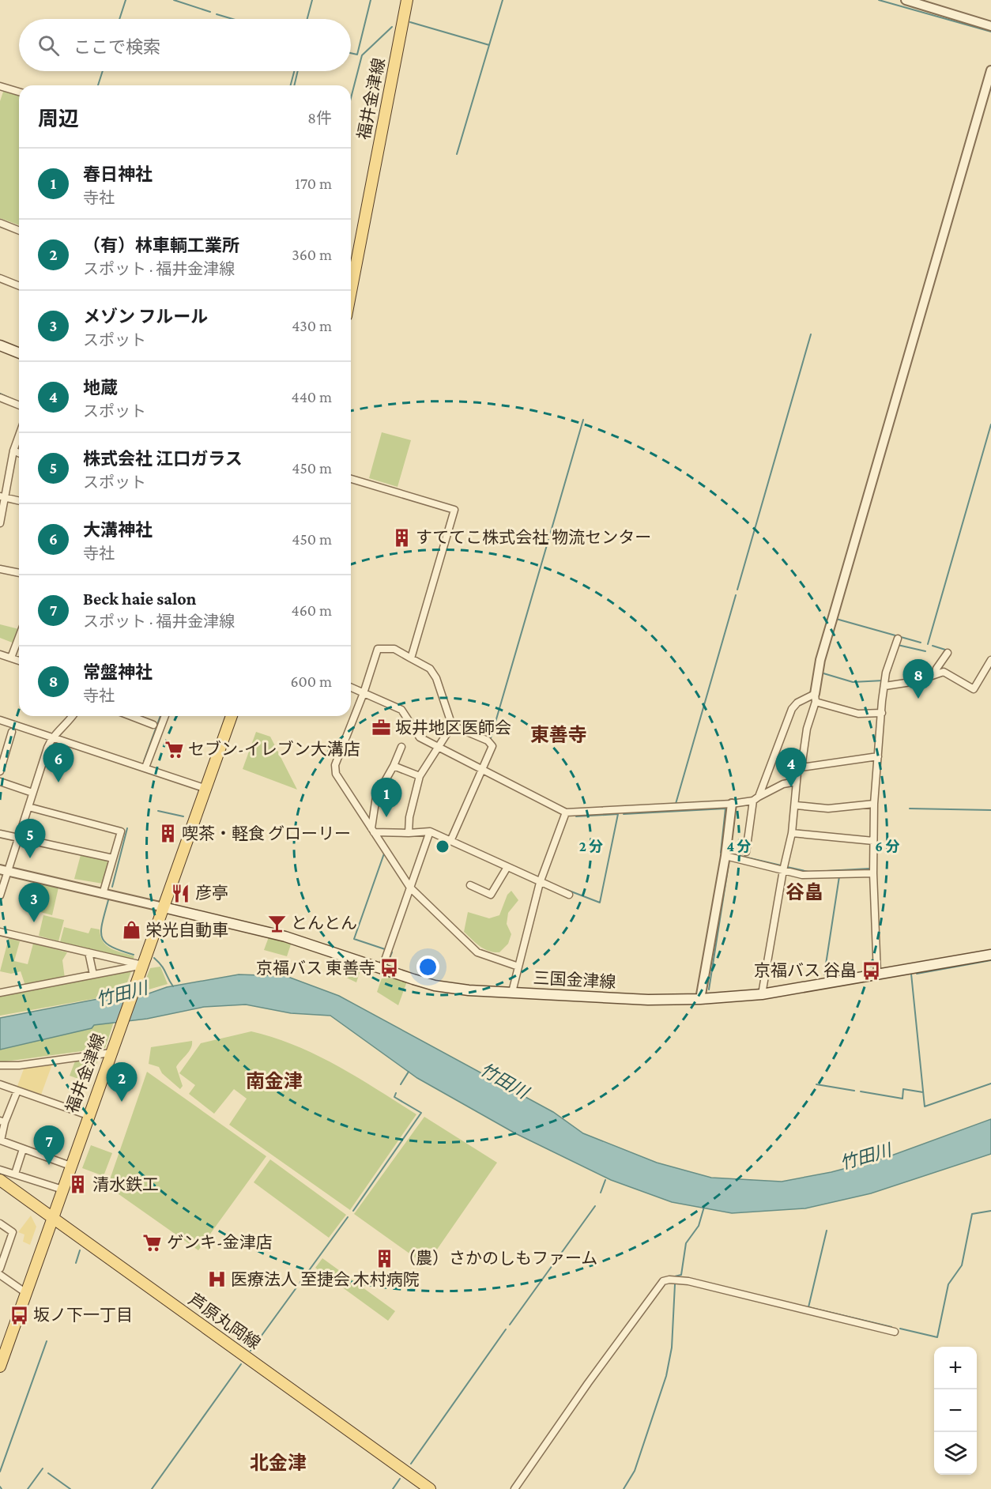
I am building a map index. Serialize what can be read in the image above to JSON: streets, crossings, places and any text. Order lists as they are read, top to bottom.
{
  "streets": {
    "main road": ["福井金津線", "三国金津線", "芦原丸岡線"]
  },
  "crossings": [
    ["福井金津線", "三国金津線"],
    ["福井金津線", "芦原丸岡線"]
  ],
  "districts": [
    "東善寺",
    "谷畠",
    "南金津",
    "北金津"
  ],
  "water": ["竹田川"],
  "places": {
    "building": [
      "すててこ株式会社 物流センター",
      "喫茶・軽食 グローリー",
      "清水鉄工",
      "（農）さかのしもファーム"
    ],
    "office": ["坂井地区医師会"],
    "supermarket": ["セブン-イレブン大溝店", "ゲンキ-金津店"],
    "restaurant": ["彦亭"],
    "bar": ["とんとん"],
    "shop": ["栄光自動車"],
    "bus stop": ["京福バス 東善寺", "京福バス 谷畠", "坂ノ下一丁目"],
    "hospital": ["医療法人 至捷会 木村病院"]
  },
  "page": {
    "search": "ここで検索",
    "heading": ["周辺", "8件"],
    "list": [
      {
        "mark": "1",
        "name": "春日神社",
        "note": "寺社",
        "value": "170 m"
      },
      {
        "mark": "2",
        "name": "（有）林車輌工業所",
        "note": "スポット · 福井金津線",
        "value": "360 m"
      },
      {
        "mark": "3",
        "name": "メゾン フルール",
        "note": "スポット",
        "value": "430 m"
      },
      {
        "mark": "4",
        "name": "地蔵",
        "note": "スポット",
        "value": "440 m"
      },
      {
        "mark": "5",
        "name": "株式会社 江口ガラス",
        "note": "スポット",
        "value": "450 m"
      },
      {
        "mark": "6",
        "name": "大溝神社",
        "note": "寺社",
        "value": "450 m"
      },
      {
        "mark": "7",
        "name": "Beck haie salon",
        "note": "スポット · 福井金津線",
        "value": "460 m"
      },
      {
        "mark": "8",
        "name": "常盤神社",
        "note": "寺社",
        "value": "600 m"
      }
    ],
    "pins": [
      "8",
      "6",
      "4",
      "1",
      "5",
      "3",
      "2",
      "7"
    ],
    "map_buttons": ["+", "−"]
  },
  "rings": ["2 分", "4 分", "6 分"]
}
